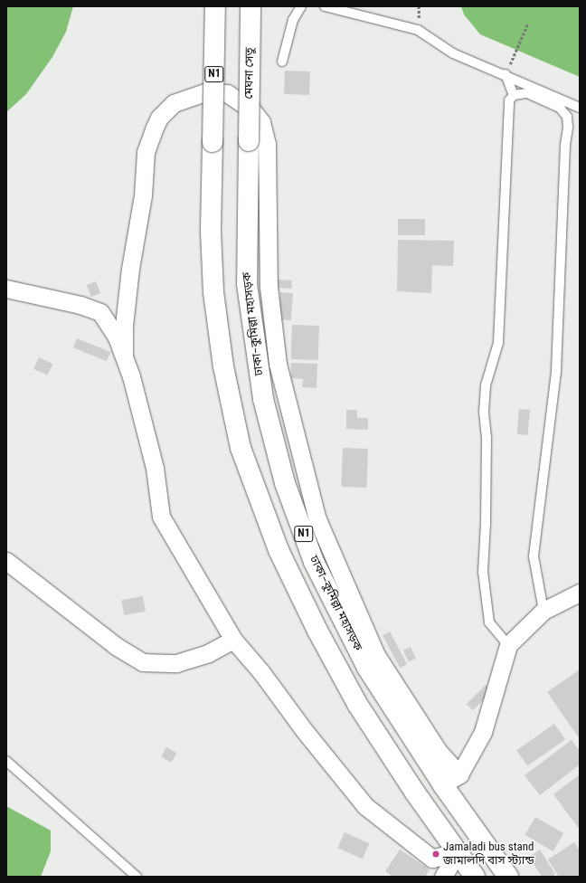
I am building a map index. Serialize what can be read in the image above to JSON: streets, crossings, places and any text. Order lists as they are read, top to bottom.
{
  "streets": {
    "highway": ["মেঘনা সেতু", "N1", "ঢাকা–কুমিল্লা মহাসড়ক"]
  },
  "crossings": [
    ["মেঘনা সেতু", "ঢাকা–কুমিল্লা মহাসড়ক"]
  ],
  "places": ["Jamaladi bus stand জামালদি বাস স্ট্যান্ড"]
}
